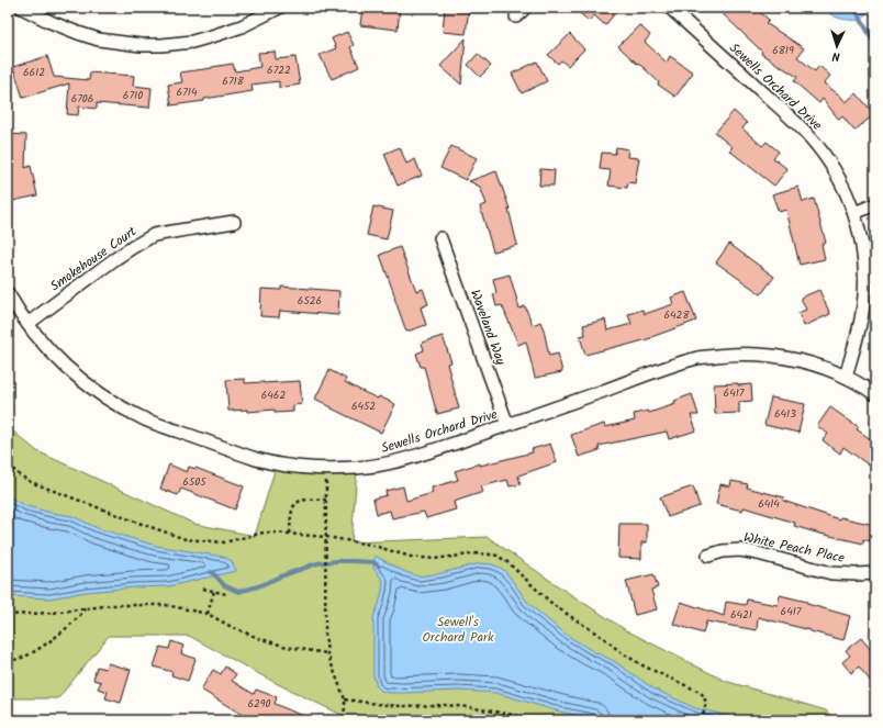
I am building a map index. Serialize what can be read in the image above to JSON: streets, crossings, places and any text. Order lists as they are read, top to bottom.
{
  "streets": {
    "street": [
      "Sewells Orchard Drive",
      "Smokehouse Court",
      "Waveland Way",
      "White Peach Place"
    ]
  },
  "crossings": [
    ["Sewells Orchard Drive", "Smokehouse Court"],
    ["Sewells Orchard Drive", "Waveland Way"]
  ],
  "parks": ["Sewell's Orchard Park"],
  "house_numbers": [
    "6819",
    "6722",
    "6612",
    "6718",
    "6714",
    "6710",
    "6706",
    "6526",
    "6428",
    "6417",
    "6462",
    "6452",
    "6413",
    "6505",
    "6414",
    "6417",
    "6421",
    "6290"
  ],
  "north": "bottom"
}
